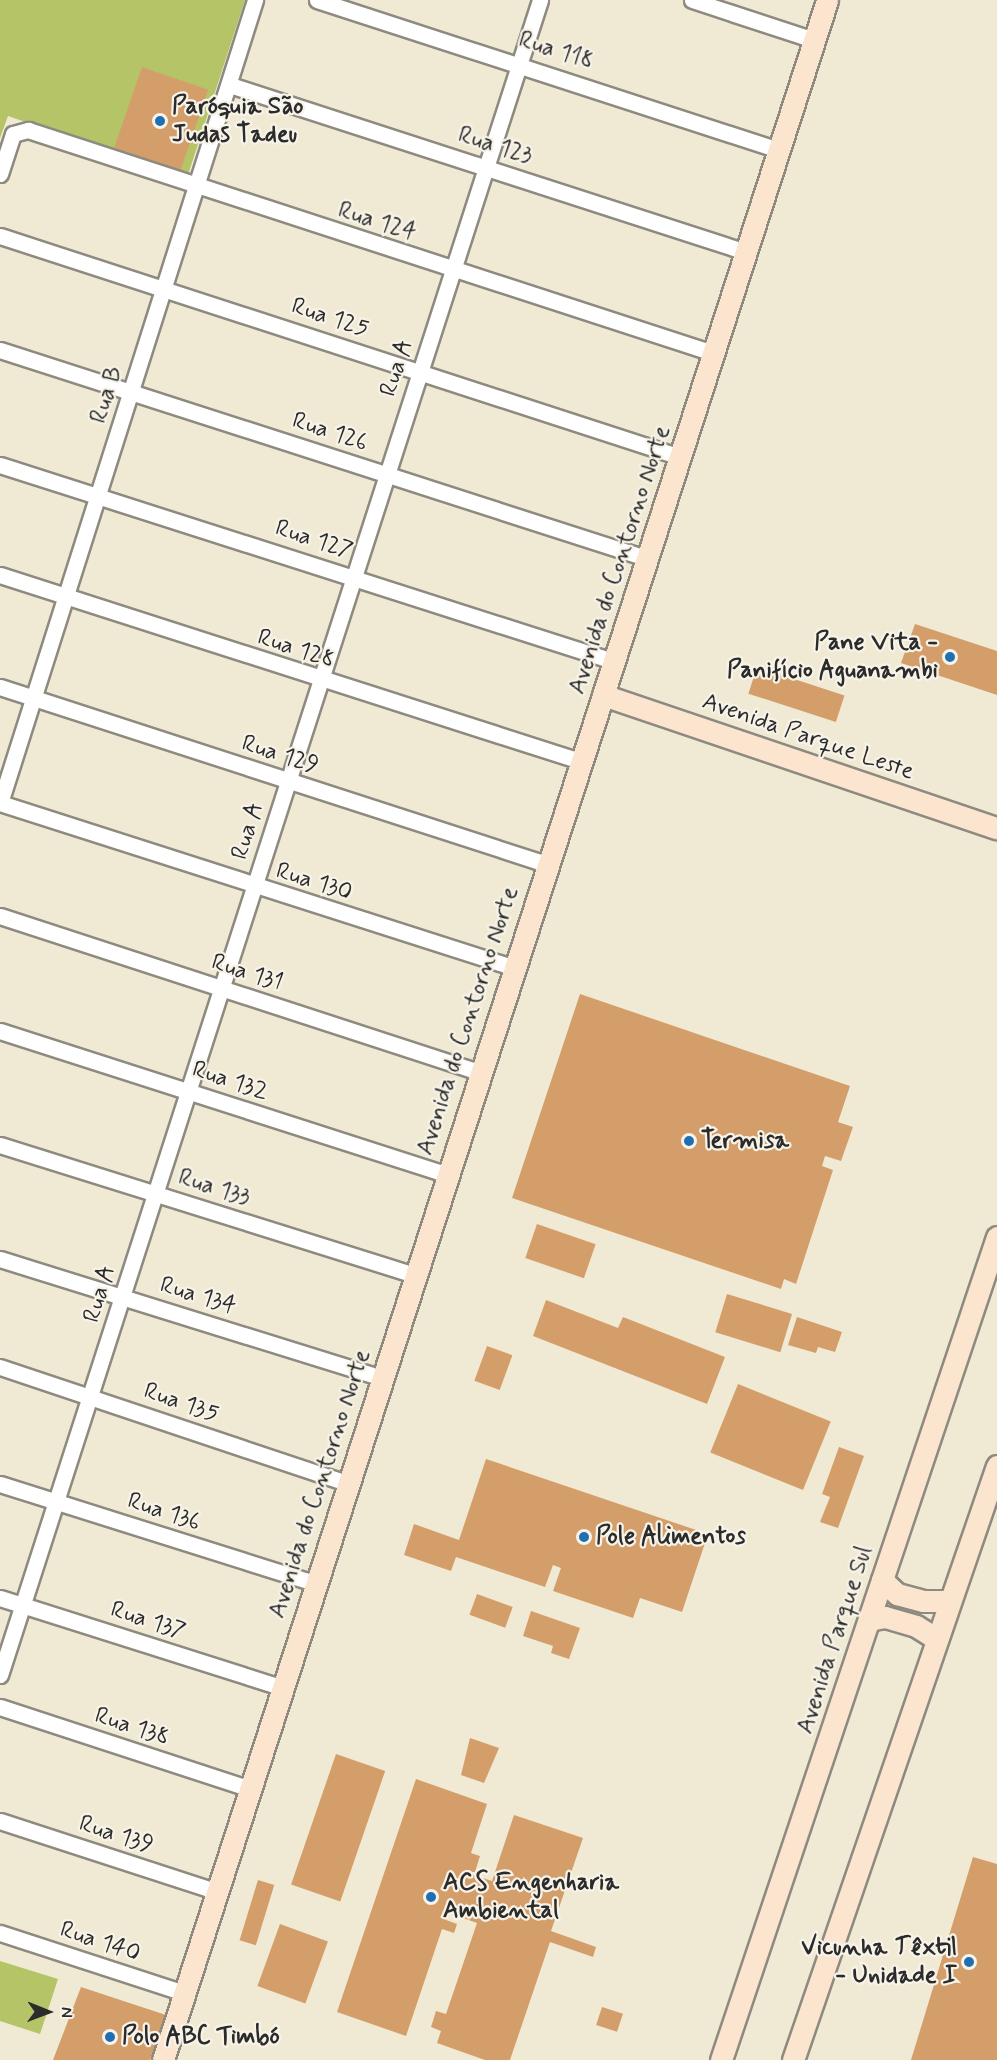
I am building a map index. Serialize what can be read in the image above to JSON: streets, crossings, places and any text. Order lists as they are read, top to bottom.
{
  "streets": {
    "street": [
      "Rua 118",
      "Rua 123",
      "Rua 124",
      "Rua 125",
      "Rua A",
      "Rua B",
      "Rua 126",
      "Rua 127",
      "Avenida do Contorno Norte",
      "Rua 128",
      "Avenida Parque Leste",
      "Rua 129",
      "Rua 130",
      "Rua 131",
      "Rua 132",
      "Rua 133",
      "Rua 134",
      "Rua 135",
      "Rua 136",
      "Rua 137",
      "Avenida Parque Sul",
      "Rua 138",
      "Rua 139",
      "Rua 140"
    ]
  },
  "crossings": [
    ["Rua 118", "Rua A"],
    ["Rua 118", "Avenida do Contorno Norte"],
    ["Rua 123", "Rua A"],
    ["Rua 123", "Rua B"],
    ["Rua 123", "Avenida do Contorno Norte"],
    ["Rua 124", "Rua A"],
    ["Rua 124", "Rua B"],
    ["Rua 124", "Avenida do Contorno Norte"],
    ["Rua 125", "Rua A"],
    ["Rua 125", "Rua B"],
    ["Rua 125", "Avenida do Contorno Norte"],
    ["Rua A", "Rua 126"],
    ["Rua A", "Rua 127"],
    ["Rua A", "Rua 128"],
    ["Rua A", "Rua 129"],
    ["Rua A", "Rua 130"],
    ["Rua A", "Rua 131"],
    ["Rua A", "Rua 132"],
    ["Rua A", "Rua 133"],
    ["Rua A", "Rua 134"],
    ["Rua A", "Rua 135"],
    ["Rua A", "Rua 136"],
    ["Rua A", "Rua 137"],
    ["Rua B", "Rua 126"],
    ["Rua B", "Rua 127"],
    ["Rua B", "Rua 128"],
    ["Rua B", "Rua 129"],
    ["Rua B", "Rua 130"],
    ["Rua 126", "Avenida do Contorno Norte"],
    ["Rua 127", "Avenida do Contorno Norte"],
    ["Avenida do Contorno Norte", "Rua 128"],
    ["Avenida do Contorno Norte", "Avenida Parque Leste"],
    ["Avenida do Contorno Norte", "Rua 129"],
    ["Avenida do Contorno Norte", "Rua 130"],
    ["Avenida do Contorno Norte", "Rua 131"],
    ["Avenida do Contorno Norte", "Rua 132"],
    ["Avenida do Contorno Norte", "Rua 133"],
    ["Avenida do Contorno Norte", "Rua 134"],
    ["Avenida do Contorno Norte", "Rua 135"],
    ["Avenida do Contorno Norte", "Rua 136"],
    ["Avenida do Contorno Norte", "Rua 137"],
    ["Avenida do Contorno Norte", "Rua 138"],
    ["Avenida do Contorno Norte", "Rua 139"],
    ["Avenida do Contorno Norte", "Rua 140"]
  ],
  "places": [
    "Paróquia São Judas Tadeu",
    "Pane Vita - Panifício Aguanambi",
    "Termisa",
    "Pole Alimentos",
    "ACS Engenharia Ambiental",
    "Vicunha Têxtil - Unidade I",
    "Polo ABC Timbó"
  ],
  "north": "right"
}
